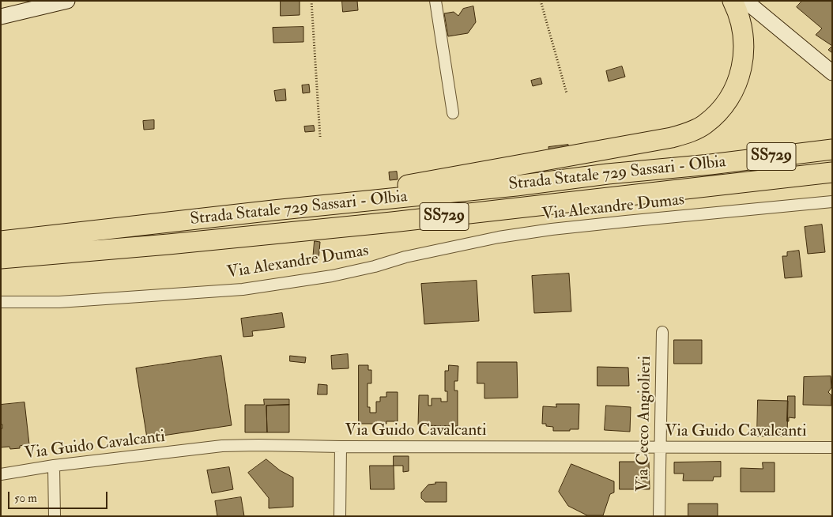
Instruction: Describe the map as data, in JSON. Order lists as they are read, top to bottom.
{
  "streets": {
    "highway": ["SS729", "Strada Statale 729 Sassari - Olbia"],
    "street": ["Via Alexandre Dumas", "Via Cecco Angiolieri", "Via Guido Cavalcanti"]
  },
  "crossings": [
    ["Via Cecco Angiolieri", "Via Guido Cavalcanti"]
  ],
  "scale_bar": "50 m"
}
